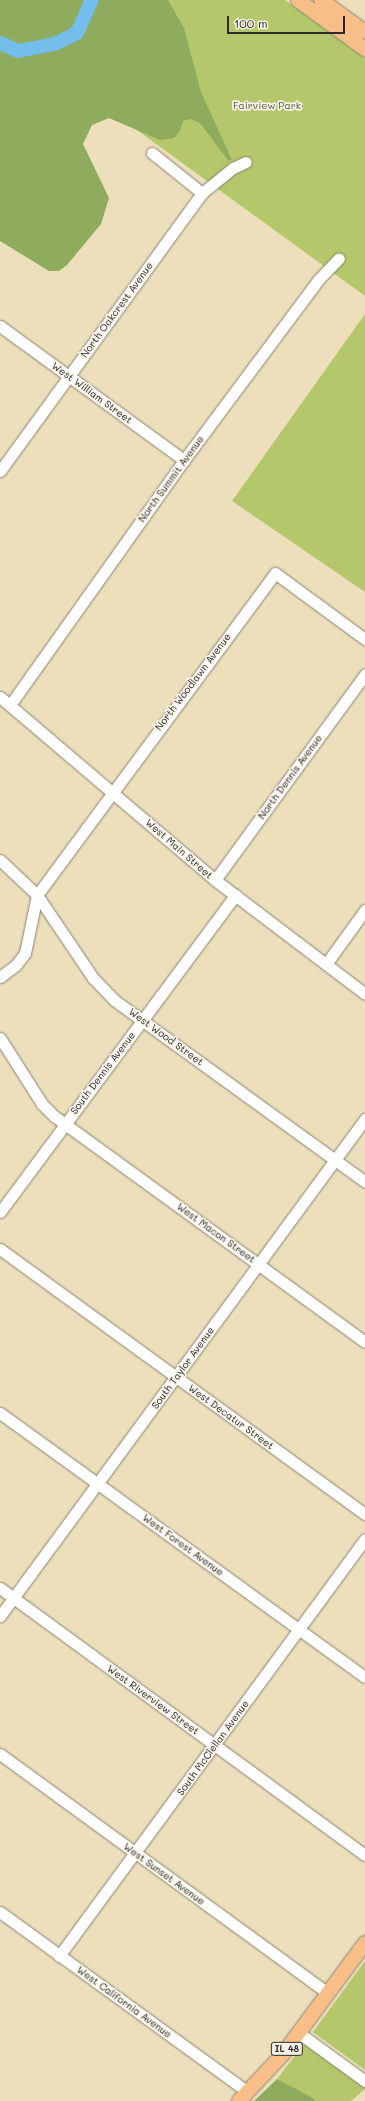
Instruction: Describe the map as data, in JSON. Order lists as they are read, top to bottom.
{
  "streets": {
    "main road": ["IL 48"],
    "street": [
      "North Oakcrest Avenue",
      "West William Street",
      "North Summit Avenue",
      "North Woodlawn Avenue",
      "North Dennis Avenue",
      "West Main Street",
      "West Wood Street",
      "South Dennis Avenue",
      "West Macon Street",
      "South Taylor Avenue",
      "West Decatur Street",
      "West Forest Avenue",
      "West Riverview Street",
      "South McClellan Avenue",
      "West Sunset Avenue",
      "West California Avenue"
    ]
  },
  "crossings": [
    ["North Oakcrest Avenue", "West William Street"],
    ["West William Street", "North Summit Avenue"],
    ["North Summit Avenue", "West Main Street"],
    ["North Woodlawn Avenue", "West Main Street"],
    ["North Woodlawn Avenue", "West Wood Street"],
    ["North Dennis Avenue", "West Main Street"],
    ["West Main Street", "South Dennis Avenue"],
    ["West Wood Street", "South Dennis Avenue"],
    ["West Wood Street", "South Taylor Avenue"],
    ["South Dennis Avenue", "West Macon Street"],
    ["West Macon Street", "South Taylor Avenue"],
    ["South Taylor Avenue", "West Decatur Street"],
    ["South Taylor Avenue", "West Forest Avenue"],
    ["South Taylor Avenue", "West Riverview Street"],
    ["West Forest Avenue", "South McClellan Avenue"],
    ["West Riverview Street", "South McClellan Avenue"],
    ["South McClellan Avenue", "West Sunset Avenue"],
    ["South McClellan Avenue", "West California Avenue"],
    ["West Sunset Avenue", "IL 48"],
    ["West California Avenue", "IL 48"]
  ],
  "parks": ["Fairview Park"],
  "scale_bar": "100 m"
}
